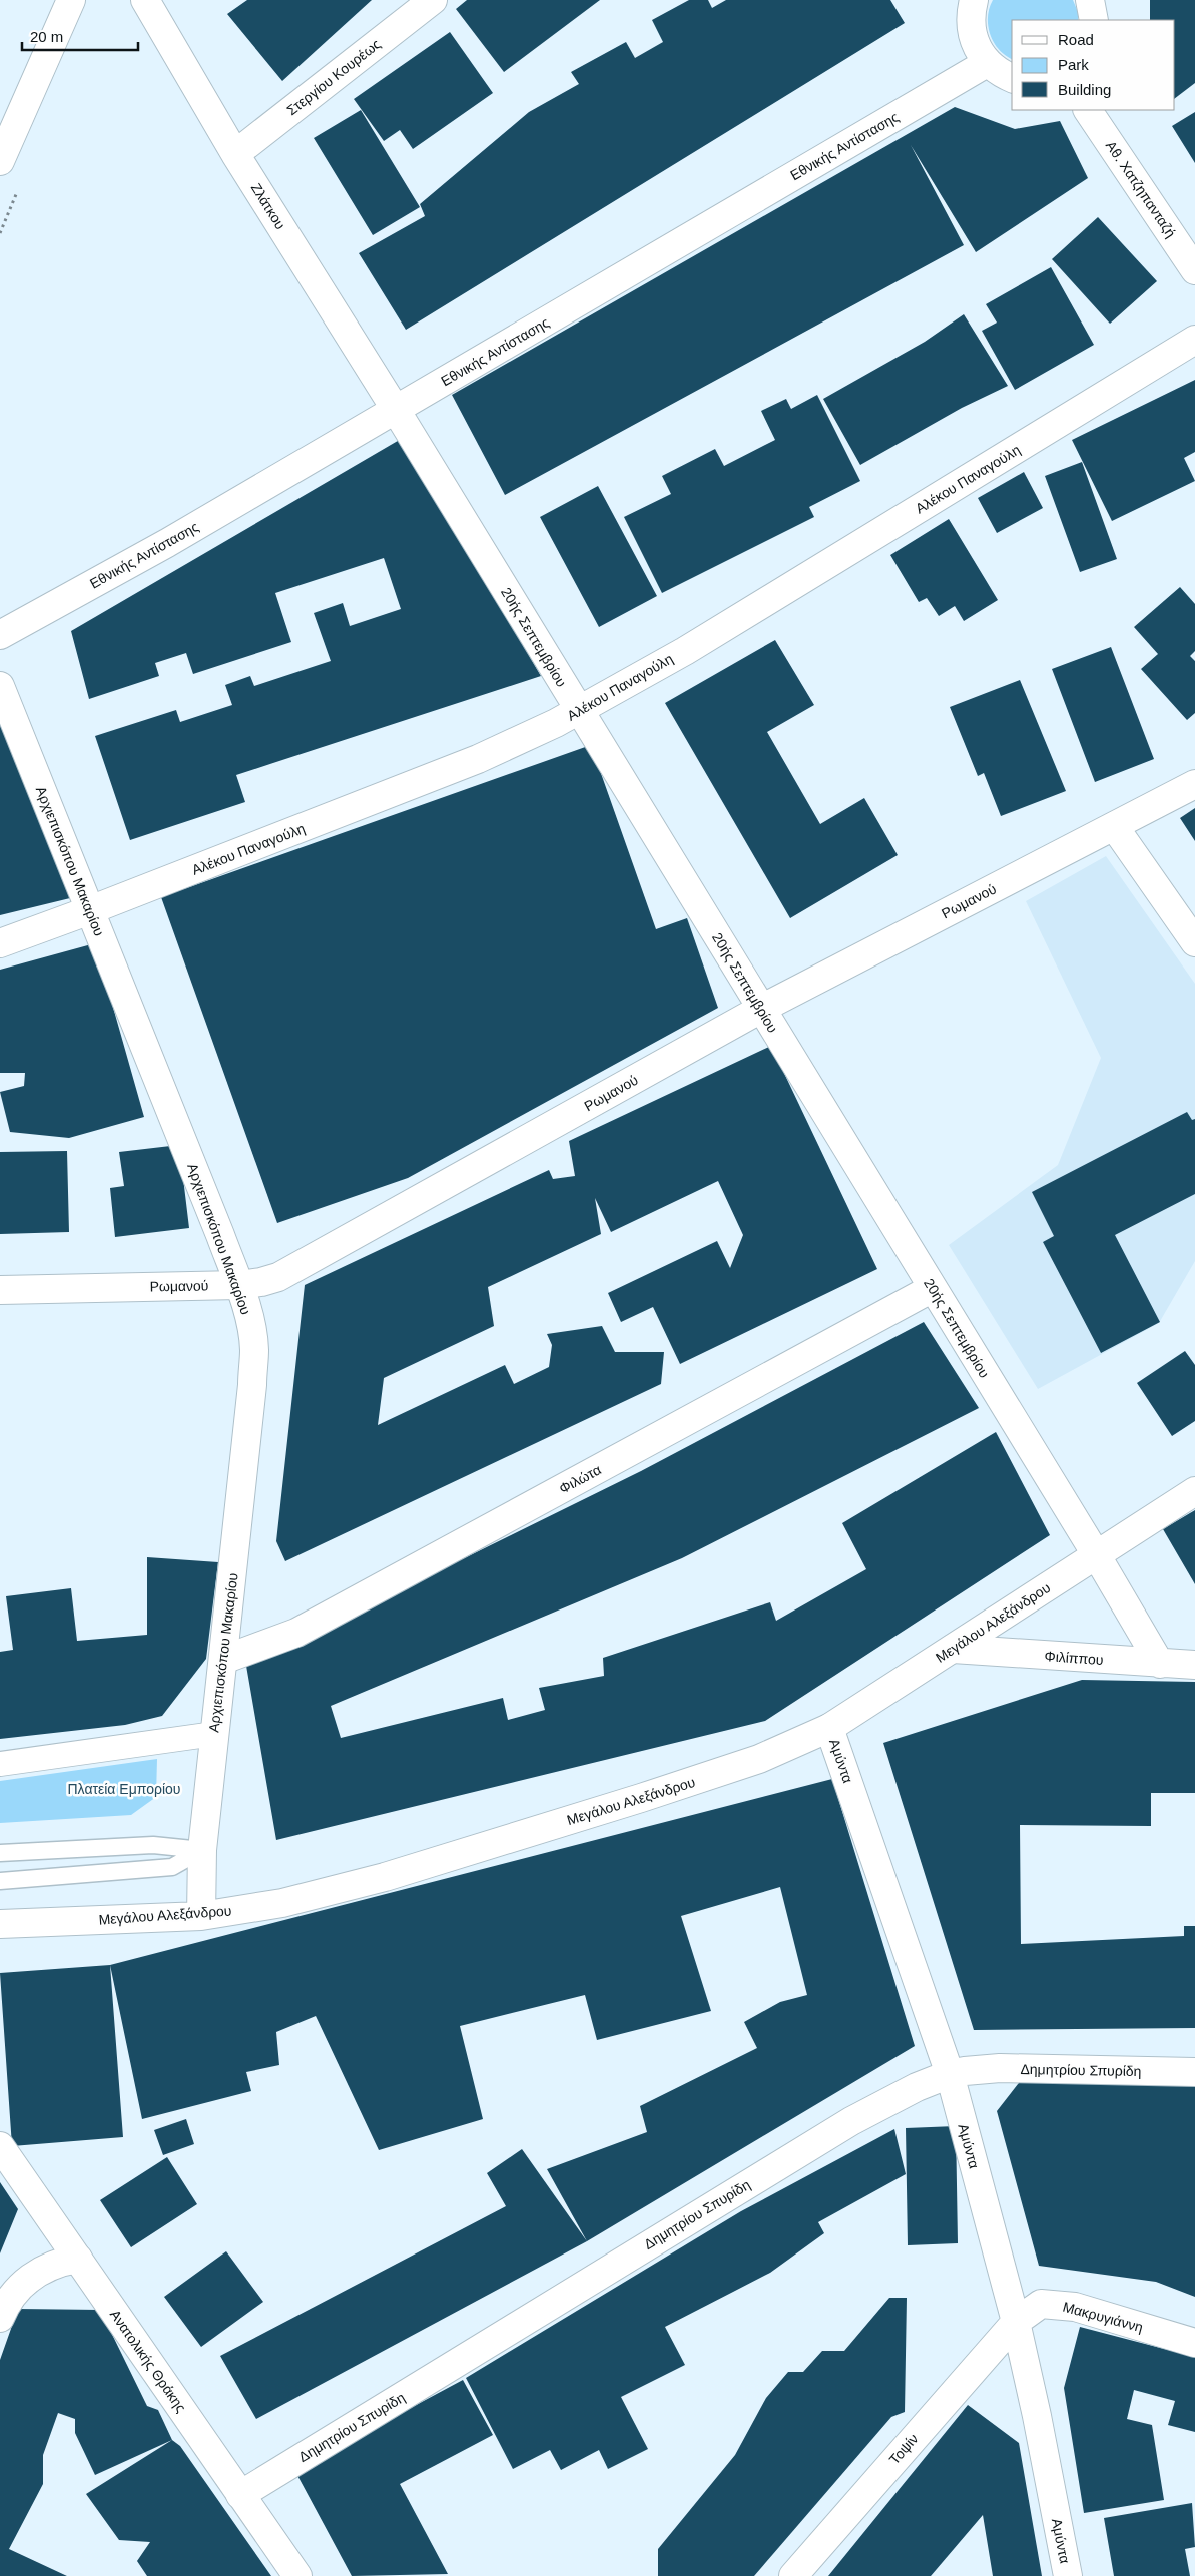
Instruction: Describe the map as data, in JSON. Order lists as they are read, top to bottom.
{
  "streets": {
    "street": [
      "Στεργίου Κουρέως",
      "Εθνικής Αντίστασης",
      "Αθ. Χατζηπανταζή",
      "Ζλάτκου",
      "Αλέκου Παναγούλη",
      "20ής Σεπτεμβρίου",
      "Αρχιεπισκόπου Μακαρίου",
      "Ρωμανού",
      "Φιλώτα",
      "Μεγάλου Αλεξάνδρου",
      "Φιλίππου",
      "Αμύντα",
      "Δημητρίου Σπυρίδη",
      "Μακρυγιάννη",
      "Ανατολικής Θράκης",
      "Τοψίν"
    ]
  },
  "crossings": [
    ["Στεργίου Κουρέως", "Ζλάτκου"],
    ["Εθνικής Αντίστασης", "Ζλάτκου"],
    ["Εθνικής Αντίστασης", "20ής Σεπτεμβρίου"],
    ["Ζλάτκου", "20ής Σεπτεμβρίου"],
    ["Αλέκου Παναγούλη", "20ής Σεπτεμβρίου"],
    ["Αλέκου Παναγούλη", "Αρχιεπισκόπου Μακαρίου"],
    ["20ής Σεπτεμβρίου", "Ρωμανού"],
    ["20ής Σεπτεμβρίου", "Φιλώτα"],
    ["20ής Σεπτεμβρίου", "Μεγάλου Αλεξάνδρου"],
    ["20ής Σεπτεμβρίου", "Φιλίππου"],
    ["Αρχιεπισκόπου Μακαρίου", "Ρωμανού"],
    ["Αρχιεπισκόπου Μακαρίου", "Φιλώτα"],
    ["Αρχιεπισκόπου Μακαρίου", "Μεγάλου Αλεξάνδρου"],
    ["Μεγάλου Αλεξάνδρου", "Φιλίππου"],
    ["Μεγάλου Αλεξάνδρου", "Αμύντα"],
    ["Αμύντα", "Δημητρίου Σπυρίδη"],
    ["Αμύντα", "Μακρυγιάννη"],
    ["Αμύντα", "Τοψίν"],
    ["Δημητρίου Σπυρίδη", "Ανατολικής Θράκης"],
    ["Μακρυγιάννη", "Τοψίν"]
  ],
  "parks": ["Πλατεία Εμπορίου"],
  "legend": ["Road", "Park", "Building"],
  "scale_bar": "20 m"
}
